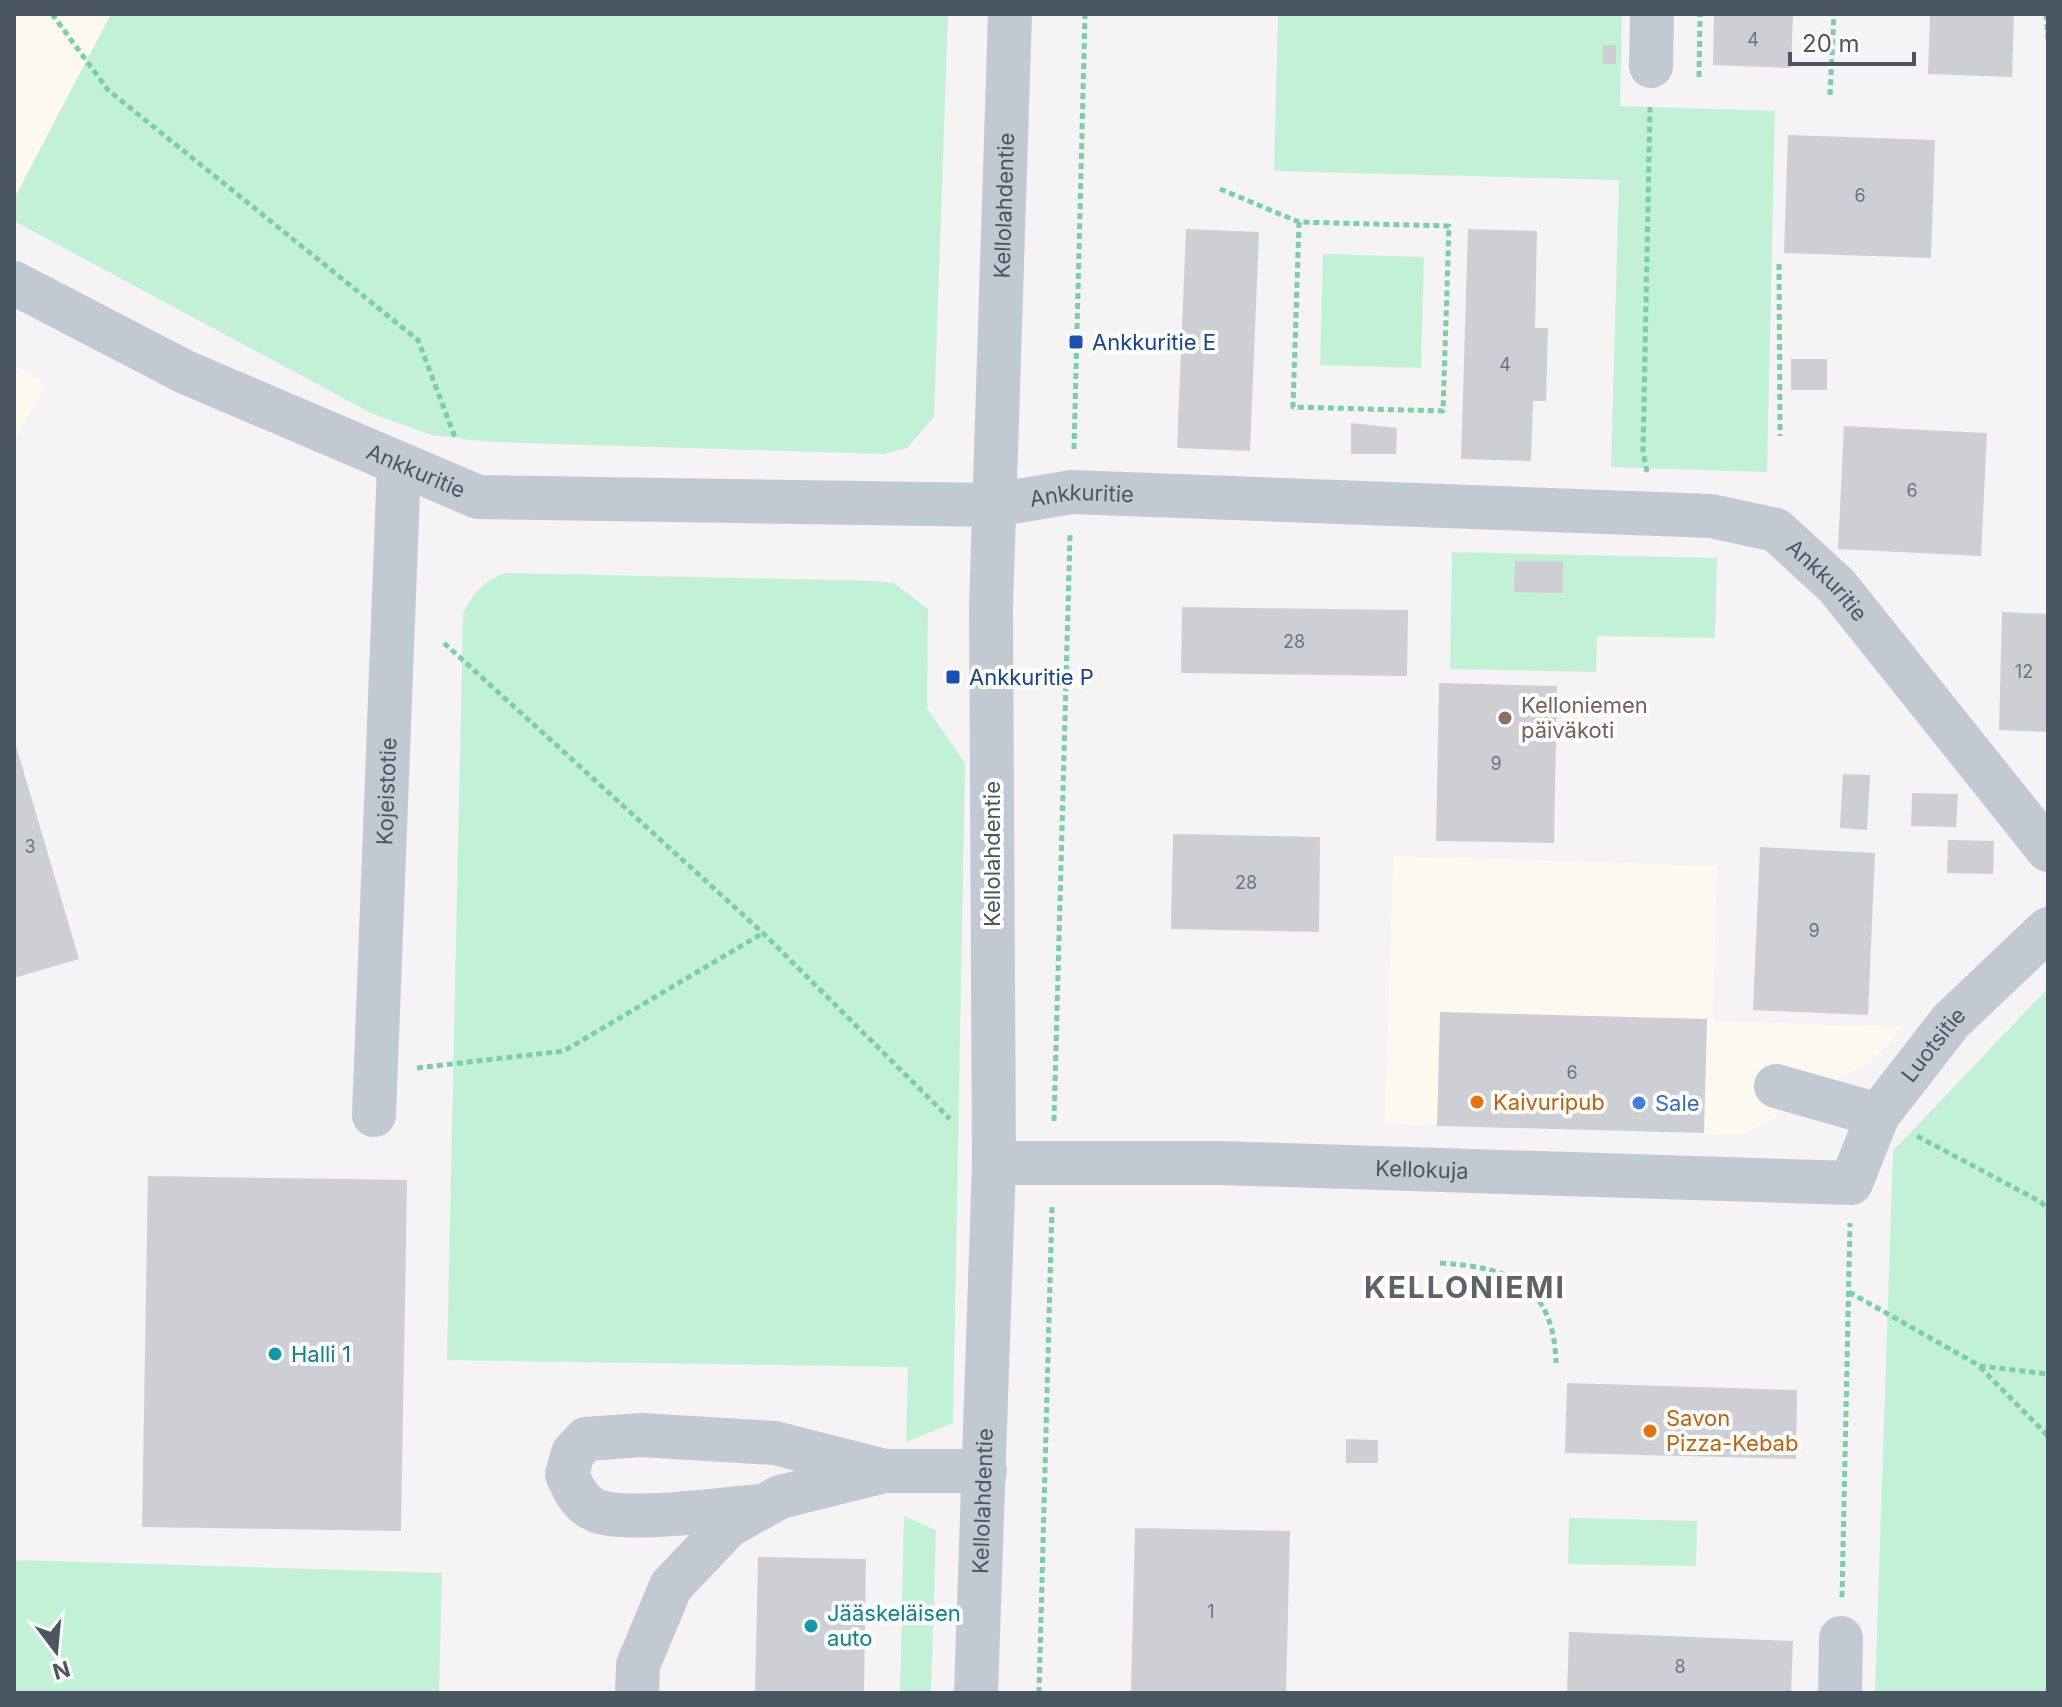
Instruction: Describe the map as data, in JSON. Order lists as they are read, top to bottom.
{
  "streets": {
    "street": [
      "Kellolahdentie",
      "Ankkuritie",
      "Kojeistotie",
      "Luotsitie",
      "Kellokuja"
    ]
  },
  "crossings": [
    ["Kellolahdentie", "Ankkuritie"],
    ["Kellolahdentie", "Kellokuja"],
    ["Ankkuritie", "Kojeistotie"],
    ["Luotsitie", "Kellokuja"]
  ],
  "districts": ["KELLONIEMI"],
  "places": {
    "transit": ["Ankkuritie E", "Ankkuritie P"],
    "other": [
      "Kelloniemen päiväkoti",
      "Kaivuripub",
      "Sale",
      "Halli 1",
      "Savon Pizza-Kebab",
      "Jääskeläisen auto"
    ]
  },
  "house_numbers": [
    "4",
    "6",
    "4",
    "6",
    "28",
    "12",
    "9",
    "3",
    "28",
    "9",
    "6",
    "1",
    "8"
  ],
  "scale_bar": "20 m",
  "north": "bottom"
}
